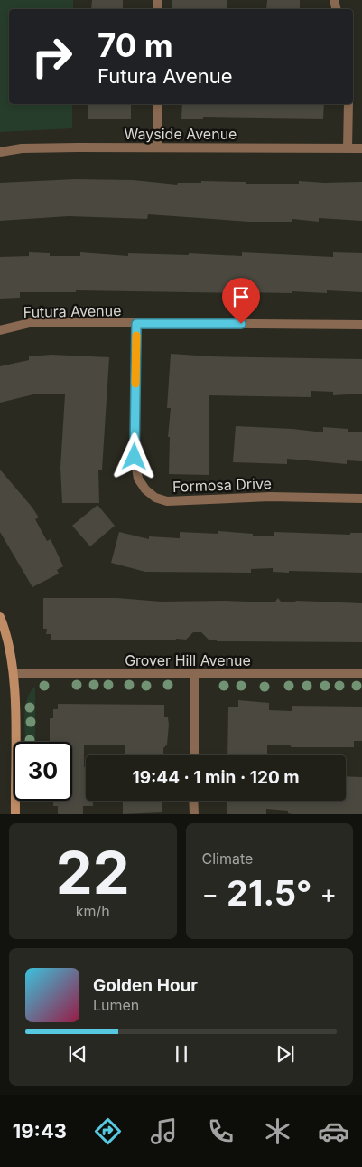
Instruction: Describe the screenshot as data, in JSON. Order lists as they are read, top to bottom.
{
  "streets": {
    "street": [
      "Wayside Avenue",
      "Futura Avenue",
      "Formosa Drive",
      "Grover Hill Avenue"
    ]
  },
  "crossings": [
    ["Futura Avenue", "Formosa Drive"]
  ],
  "page": {
    "turn": ["70 m", "Futura Avenue"],
    "limit": "30",
    "trip": "19:44 · 1 min · 120 m",
    "tile": [
      ["22", "km/h"],
      "Climate"
    ],
    "heat": ["−", "21.5°", "+"],
    "song": ["Golden Hour", "Lumen"],
    "tabs": "19:43"
  }
}
